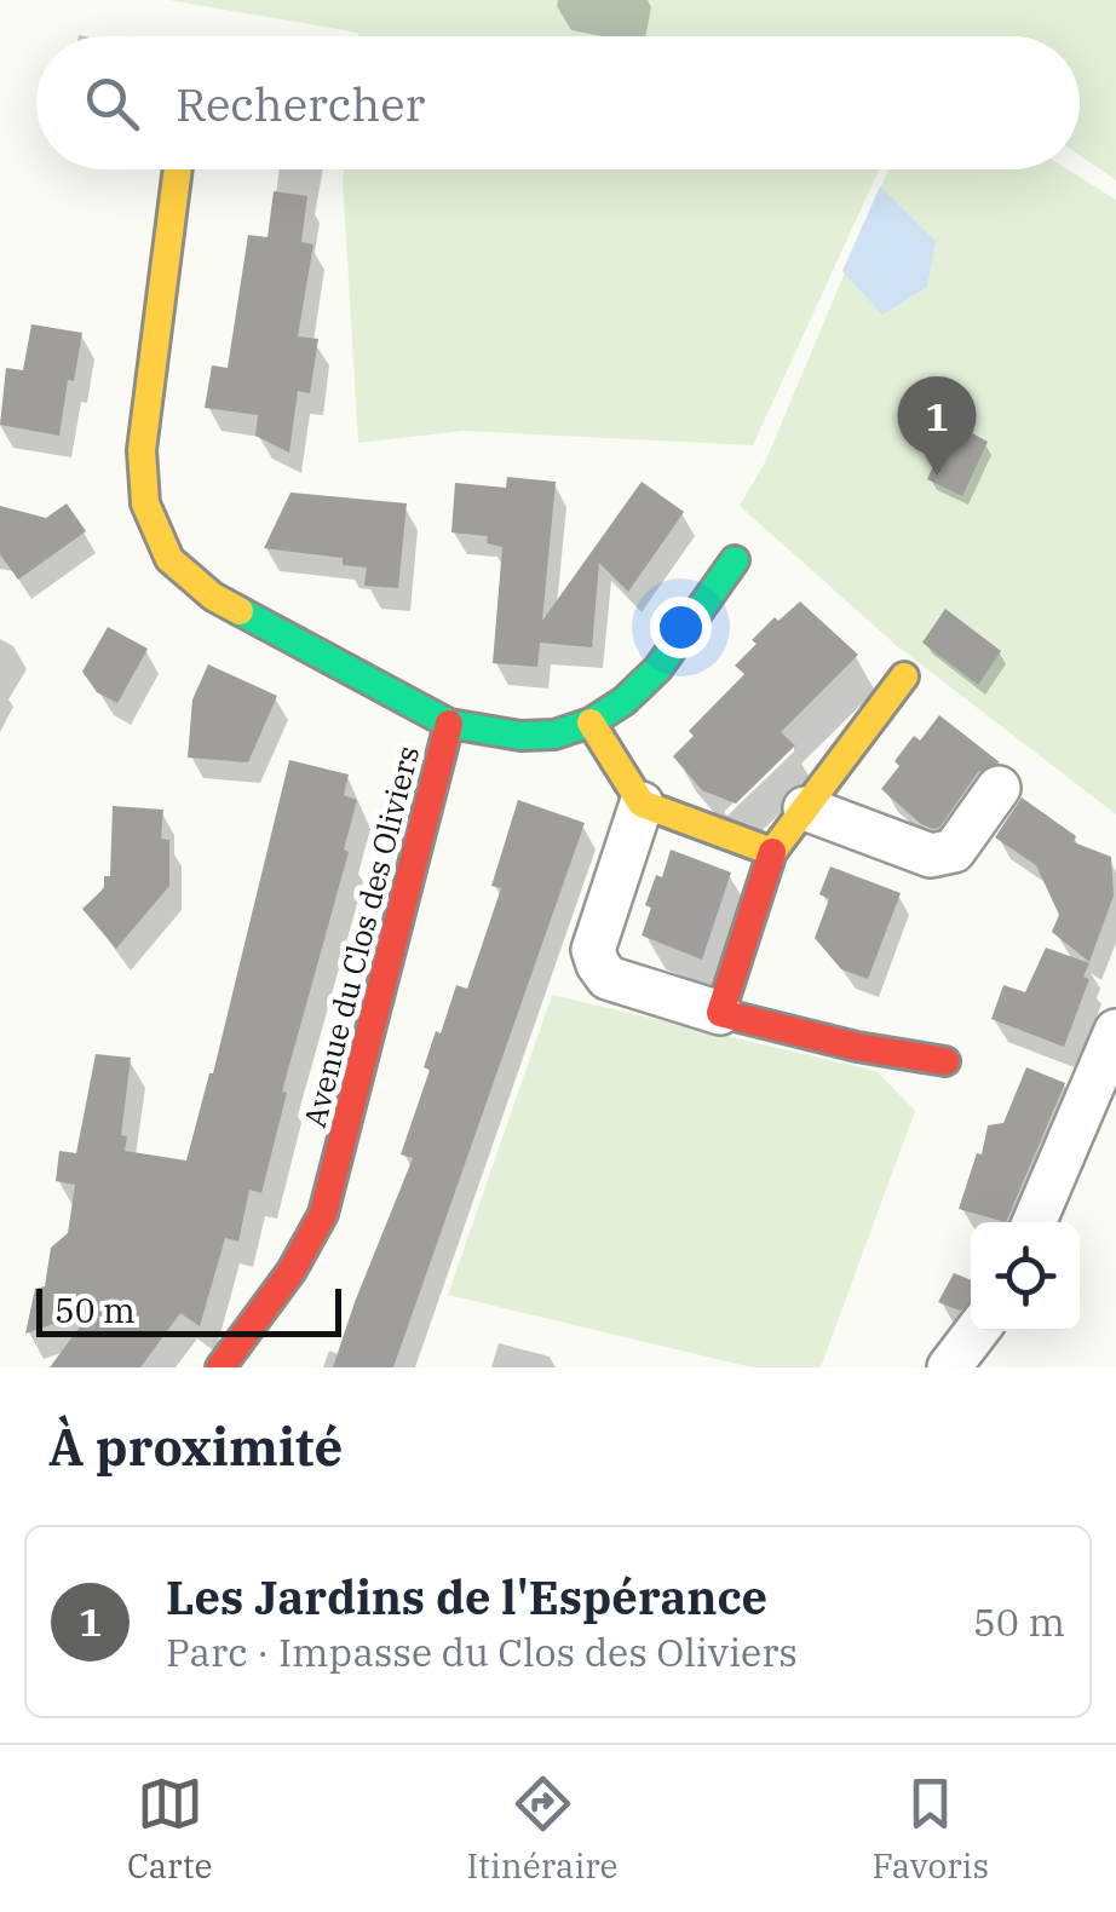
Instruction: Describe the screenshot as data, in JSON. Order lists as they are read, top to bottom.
{
  "streets": {
    "street": ["Avenue du Clos des Oliviers"]
  },
  "scale_bar": "50 m",
  "page": {
    "search": "Rechercher",
    "pins": "1",
    "scale": "50 m",
    "heading": "À proximité",
    "list": [
      {
        "mark": "1",
        "name": "Les Jardins de l'Espérance",
        "note": "Parc · Impasse du Clos des Oliviers",
        "value": "50 m"
      }
    ],
    "nav": ["Carte", "Itinéraire", "Favoris"]
  }
}
